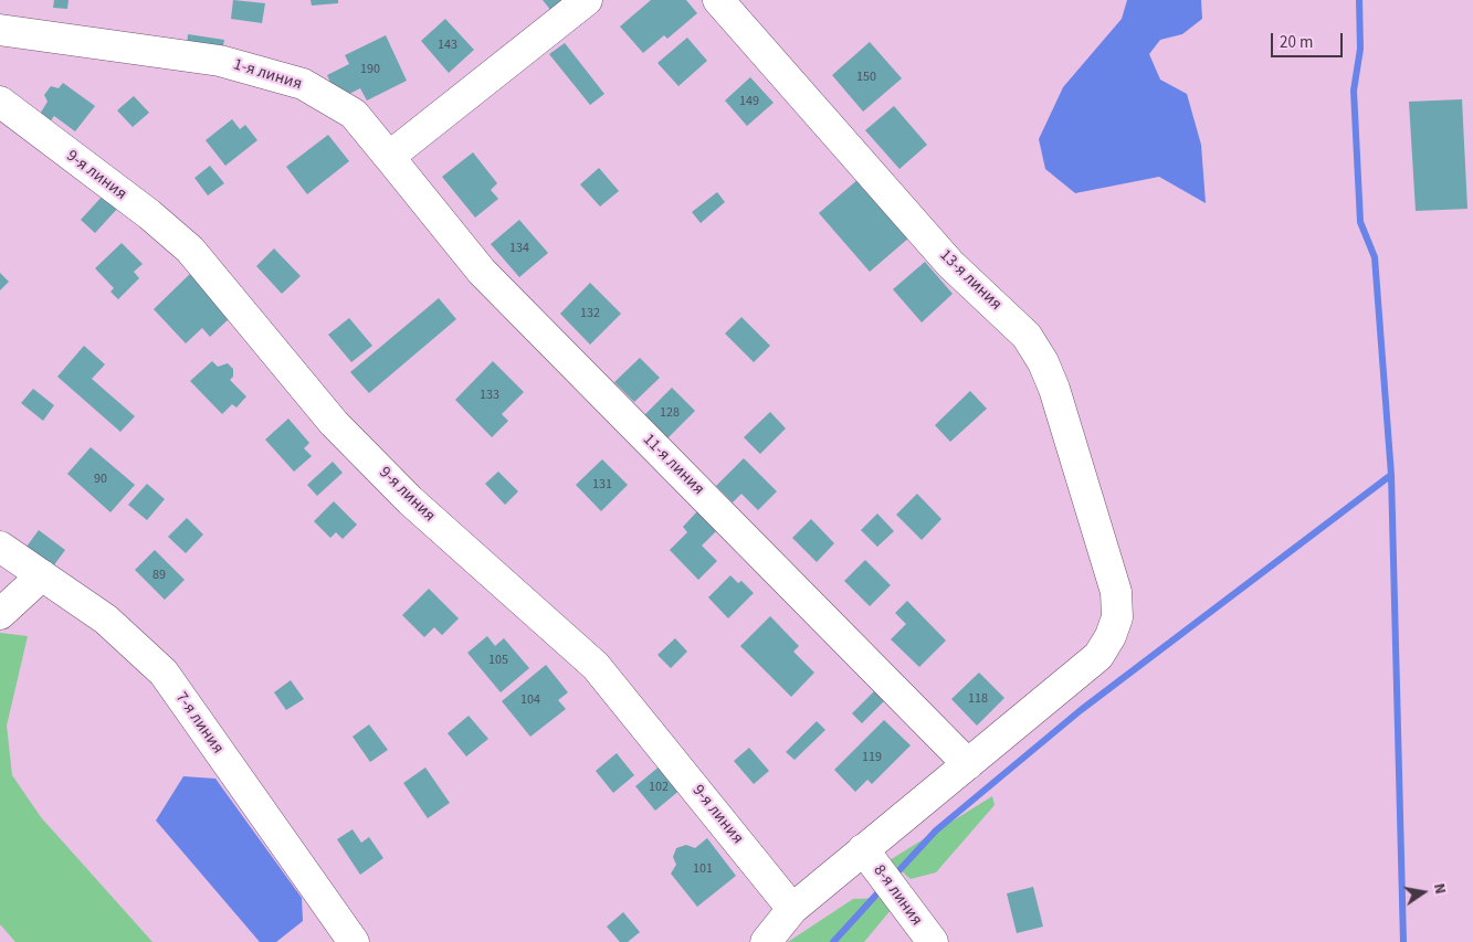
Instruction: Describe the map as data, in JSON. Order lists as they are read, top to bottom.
{
  "streets": {
    "street": [
      "1-я линия",
      "9-я линия",
      "13-я линия",
      "11-я линия",
      "7-я линия",
      "8-я линия"
    ]
  },
  "crossings": [
    ["1-я линия", "11-я линия"],
    ["13-я линия", "11-я линия"]
  ],
  "house_numbers": [
    "143",
    "190",
    "150",
    "149",
    "134",
    "132",
    "133",
    "128",
    "90",
    "131",
    "89",
    "105",
    "118",
    "104",
    "119",
    "102",
    "101"
  ],
  "scale_bar": "20 m",
  "north": "right"
}
